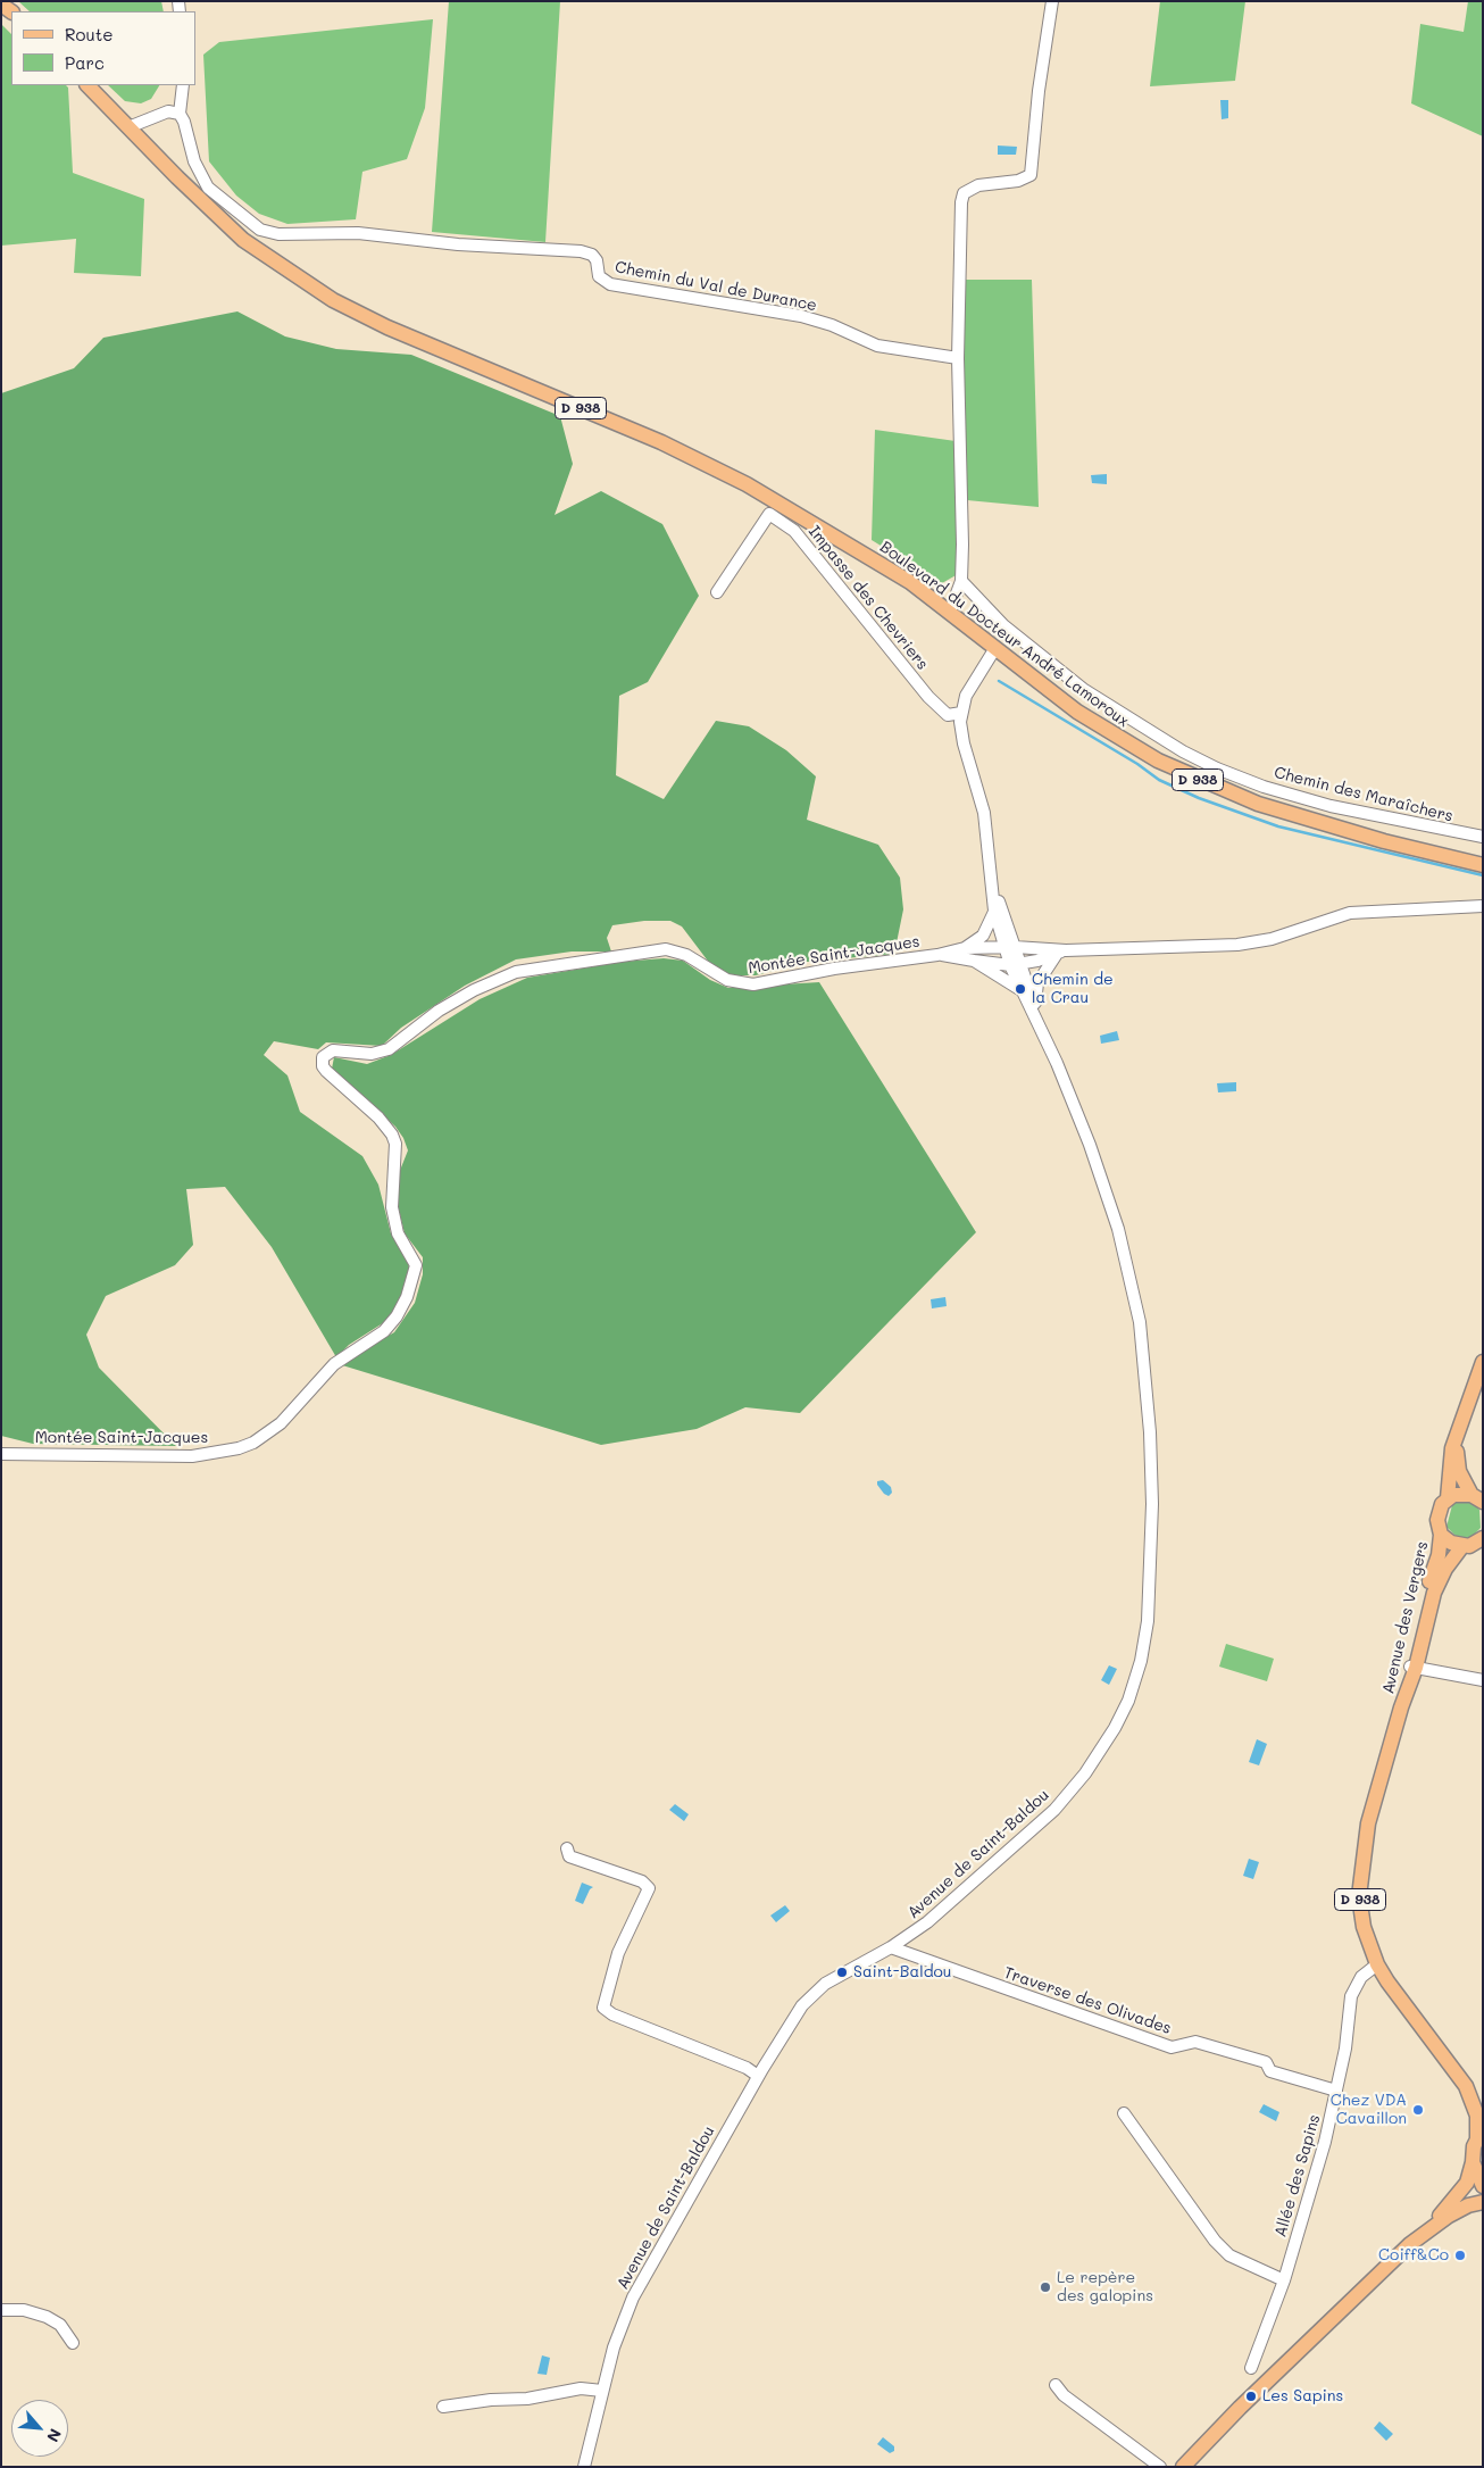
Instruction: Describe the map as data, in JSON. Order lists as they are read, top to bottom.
{
  "streets": {
    "main road": ["D 938", "Boulevard du Docteur André Lamoroux", "Avenue des Vergers"],
    "street": [
      "Chemin du Val de Durance",
      "Impasse des Chevriers",
      "Chemin des Maraîchers",
      "Montée Saint-Jacques",
      "Avenue de Saint-Baldou",
      "Traverse des Olivades",
      "Allée des Sapins"
    ]
  },
  "crossings": [
    ["D 938", "Boulevard du Docteur André Lamoroux"],
    ["D 938", "Avenue des Vergers"],
    ["Impasse des Chevriers", "Avenue de Saint-Baldou"],
    ["Boulevard du Docteur André Lamoroux", "Avenue de Saint-Baldou"],
    ["Avenue des Vergers", "Allée des Sapins"],
    ["Avenue de Saint-Baldou", "Traverse des Olivades"],
    ["Traverse des Olivades", "Allée des Sapins"]
  ],
  "places": [
    "Chemin de la Crau",
    "Saint-Baldou",
    "Chez VDA Cavaillon",
    "Coiff&Co",
    "Le repère des galopins",
    "Les Sapins"
  ],
  "legend": ["Route", "Parc"],
  "north": "bottom right"
}
